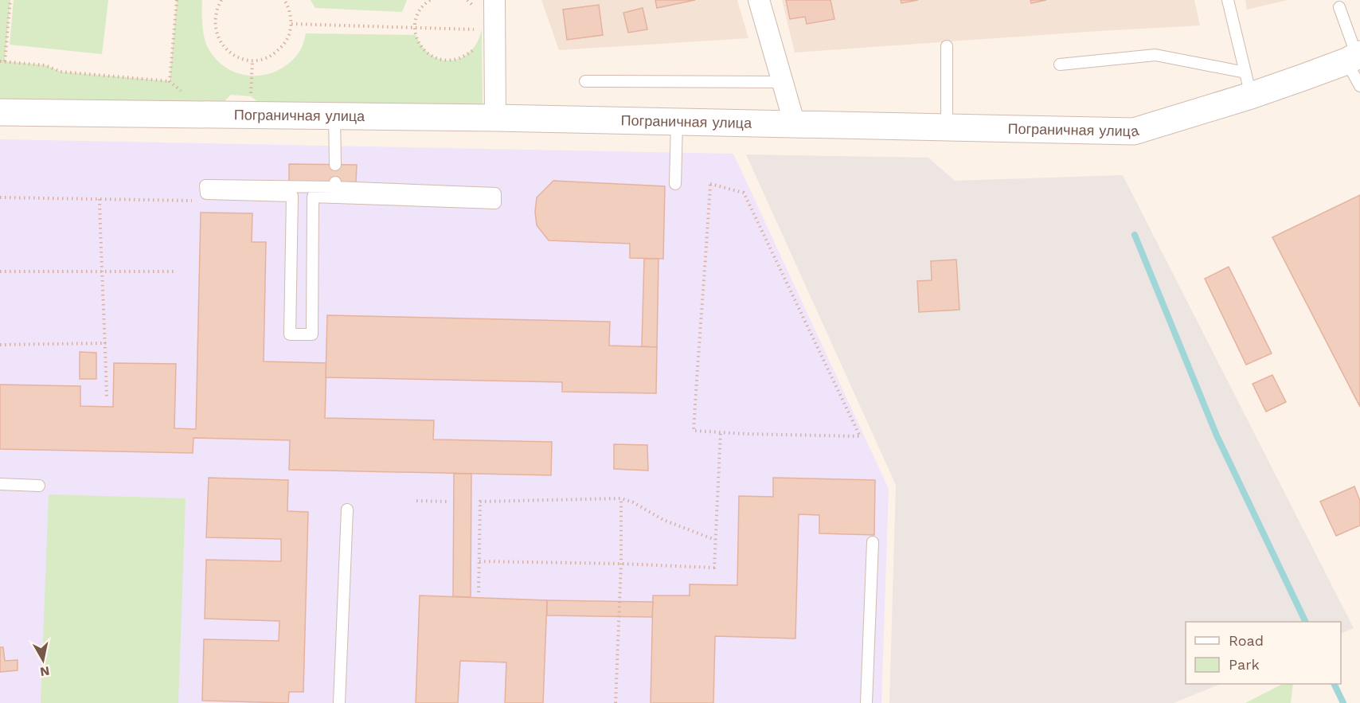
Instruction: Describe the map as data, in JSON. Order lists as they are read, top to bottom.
{
  "streets": {
    "street": ["Пограничная улица"]
  },
  "legend": ["Road", "Park"],
  "north": "bottom"
}
